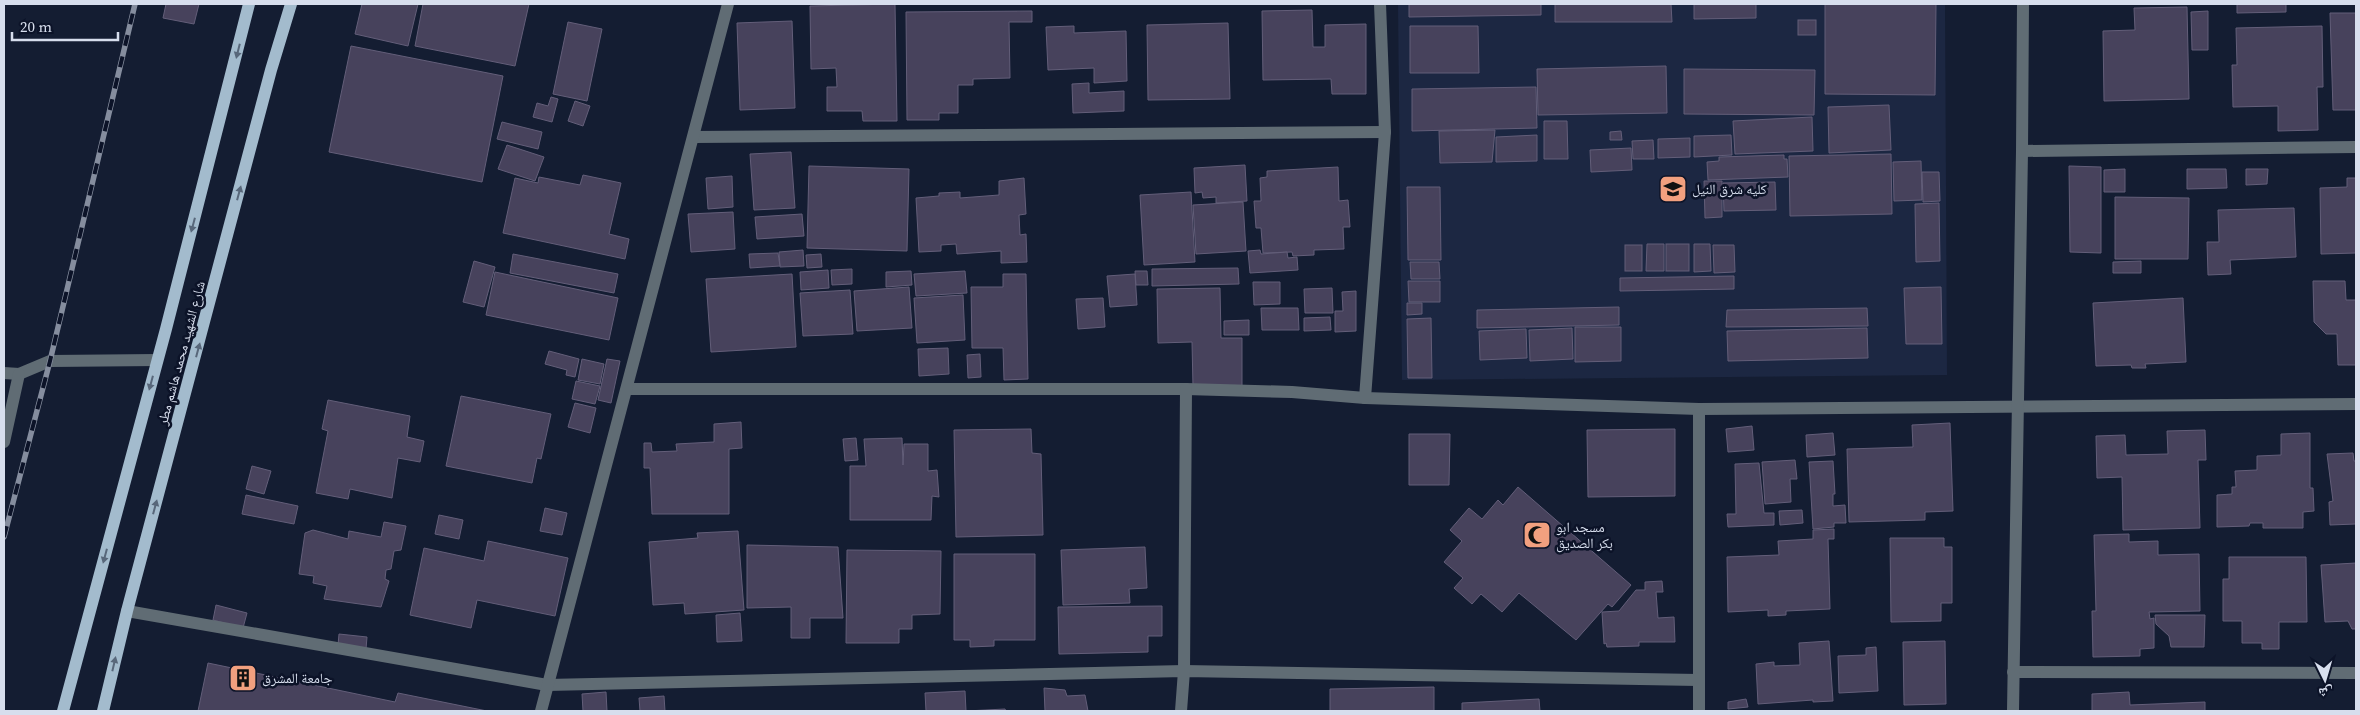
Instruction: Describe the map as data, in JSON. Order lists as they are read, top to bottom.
{
  "streets": {
    "main road": ["شارع الشهيد محمد هاشم مطر"]
  },
  "places": {
    "school or university": ["كليه شرق النيل"],
    "mosque": ["مسجد ابو بكر الصديق"],
    "building": ["جامعة المشرق"]
  },
  "scale_bar": "20 m",
  "north": "bottom"
}
